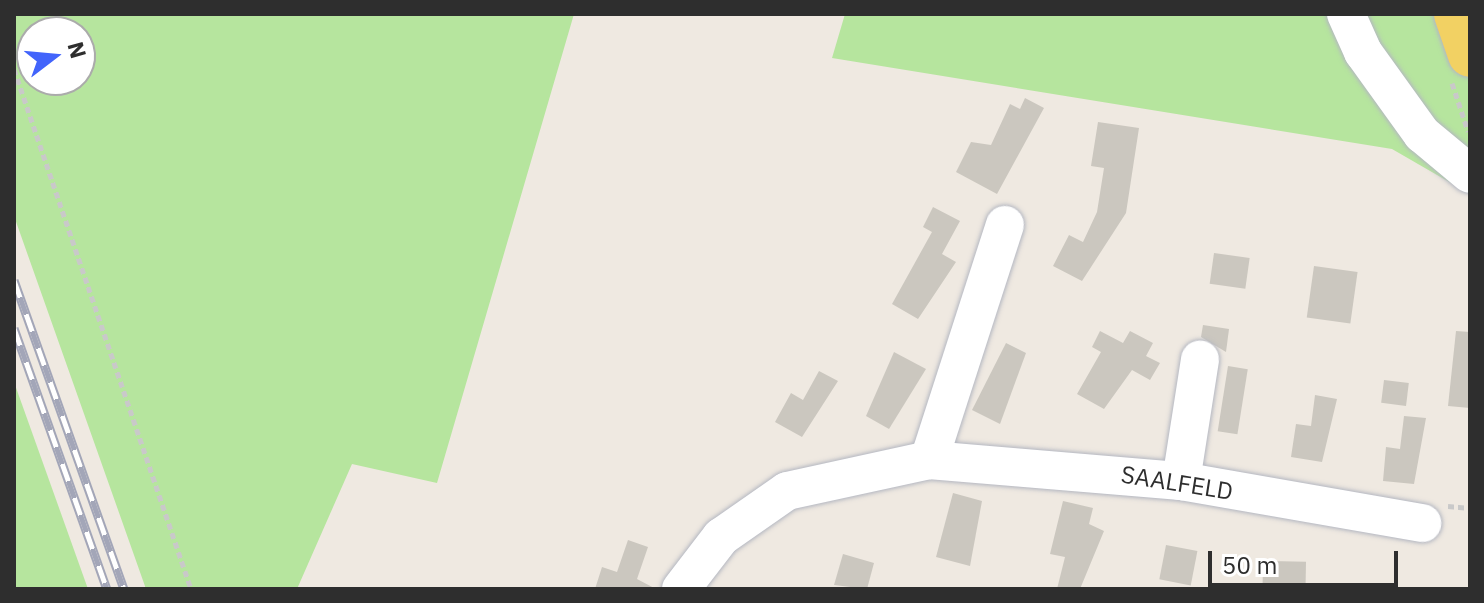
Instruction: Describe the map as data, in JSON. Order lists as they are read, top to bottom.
{
  "streets": {
    "street": ["SAALFELD"]
  },
  "scale_bar": "50 m",
  "north": "right"
}
